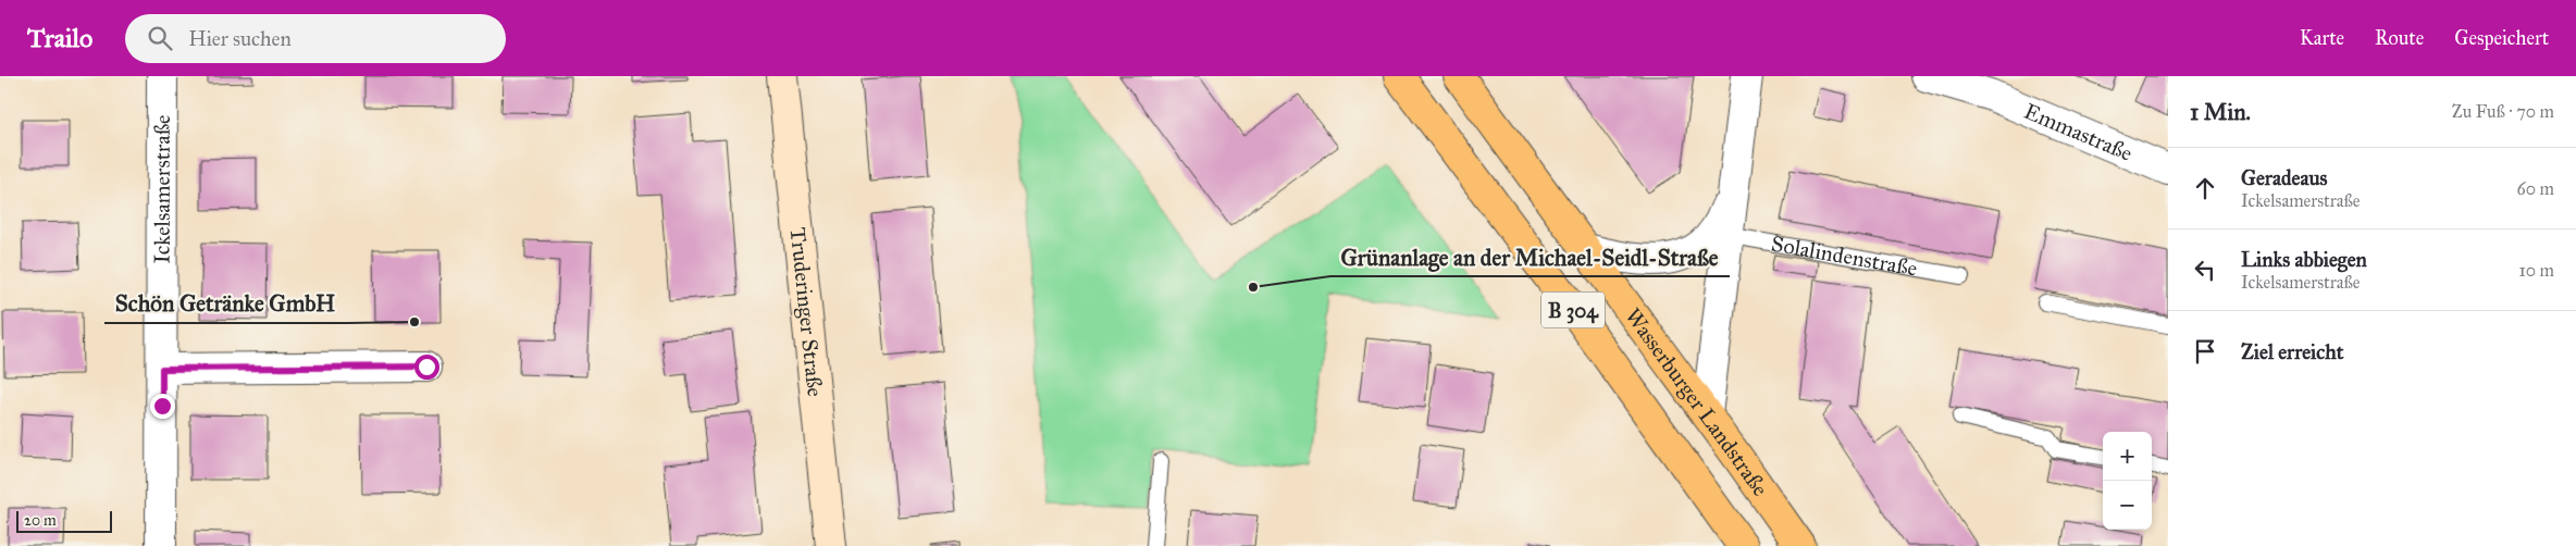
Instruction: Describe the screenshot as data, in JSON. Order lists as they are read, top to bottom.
{
  "streets": {
    "main road": ["B 304", "Wasserburger Landstraße"],
    "street": ["Emmastraße", "Ickelsamerstraße", "Truderinger Straße"],
    "lane": ["Solalindenstraße"]
  },
  "places": ["Grünanlage an der Michael-Seidl-Straße", "Schön Getränke GmbH"],
  "scale_bar": "20 m",
  "page": {
    "header": "Trailo",
    "search": "Hier suchen",
    "nav": ["Karte", "Route", "Gespeichert"],
    "heading": ["1 Min.", "Zu Fuß · 70 m"],
    "list": [
      ["Geradeaus", "Ickelsamerstraße", "60 m"],
      ["Links abbiegen", "Ickelsamerstraße", "10 m"],
      "Ziel erreicht"
    ],
    "map_buttons": ["+", "−"],
    "scale": "20 m"
  }
}
